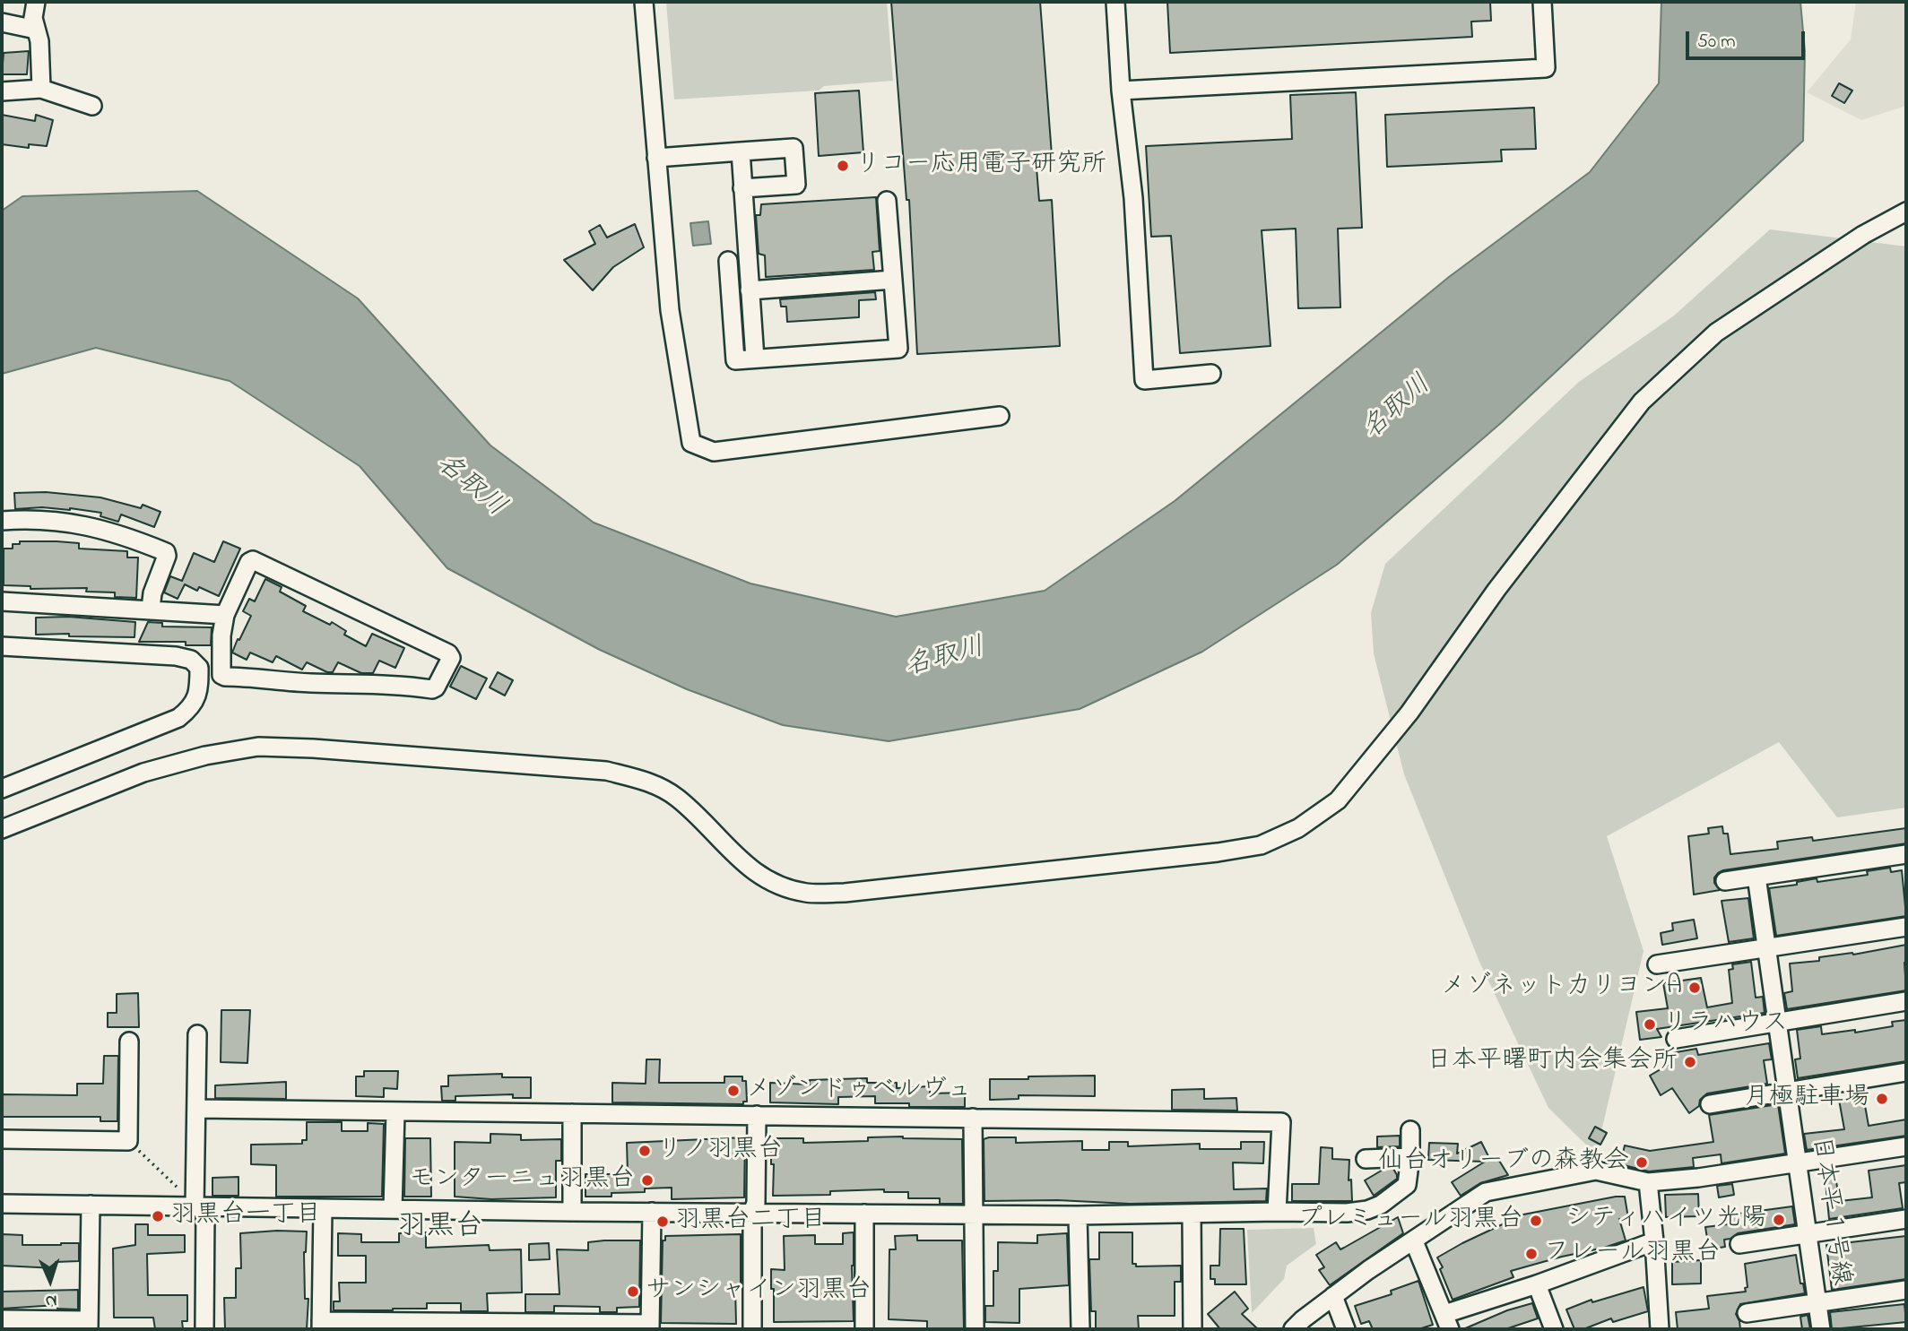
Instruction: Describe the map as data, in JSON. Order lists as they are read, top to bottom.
{
  "streets": {
    "street": ["日本平１号線"]
  },
  "districts": ["羽黒台"],
  "water": ["名取川"],
  "places": [
    "リコー応用電子研究所",
    "メゾネットカリヨンA",
    "リラハウス",
    "日本平曙町内会集会所",
    "メゾンドゥベルヴュ",
    "月極駐車場",
    "リノ羽黒台",
    "仙台オリーブの森教会",
    "モンターニュ羽黒台",
    "羽黒台一丁目",
    "シティハイツ光陽",
    "プレミュール羽黒台",
    "羽黒台二丁目",
    "フレール羽黒台",
    "サンシャイン羽黒台"
  ],
  "scale_bar": "50 m",
  "north": "bottom"
}
